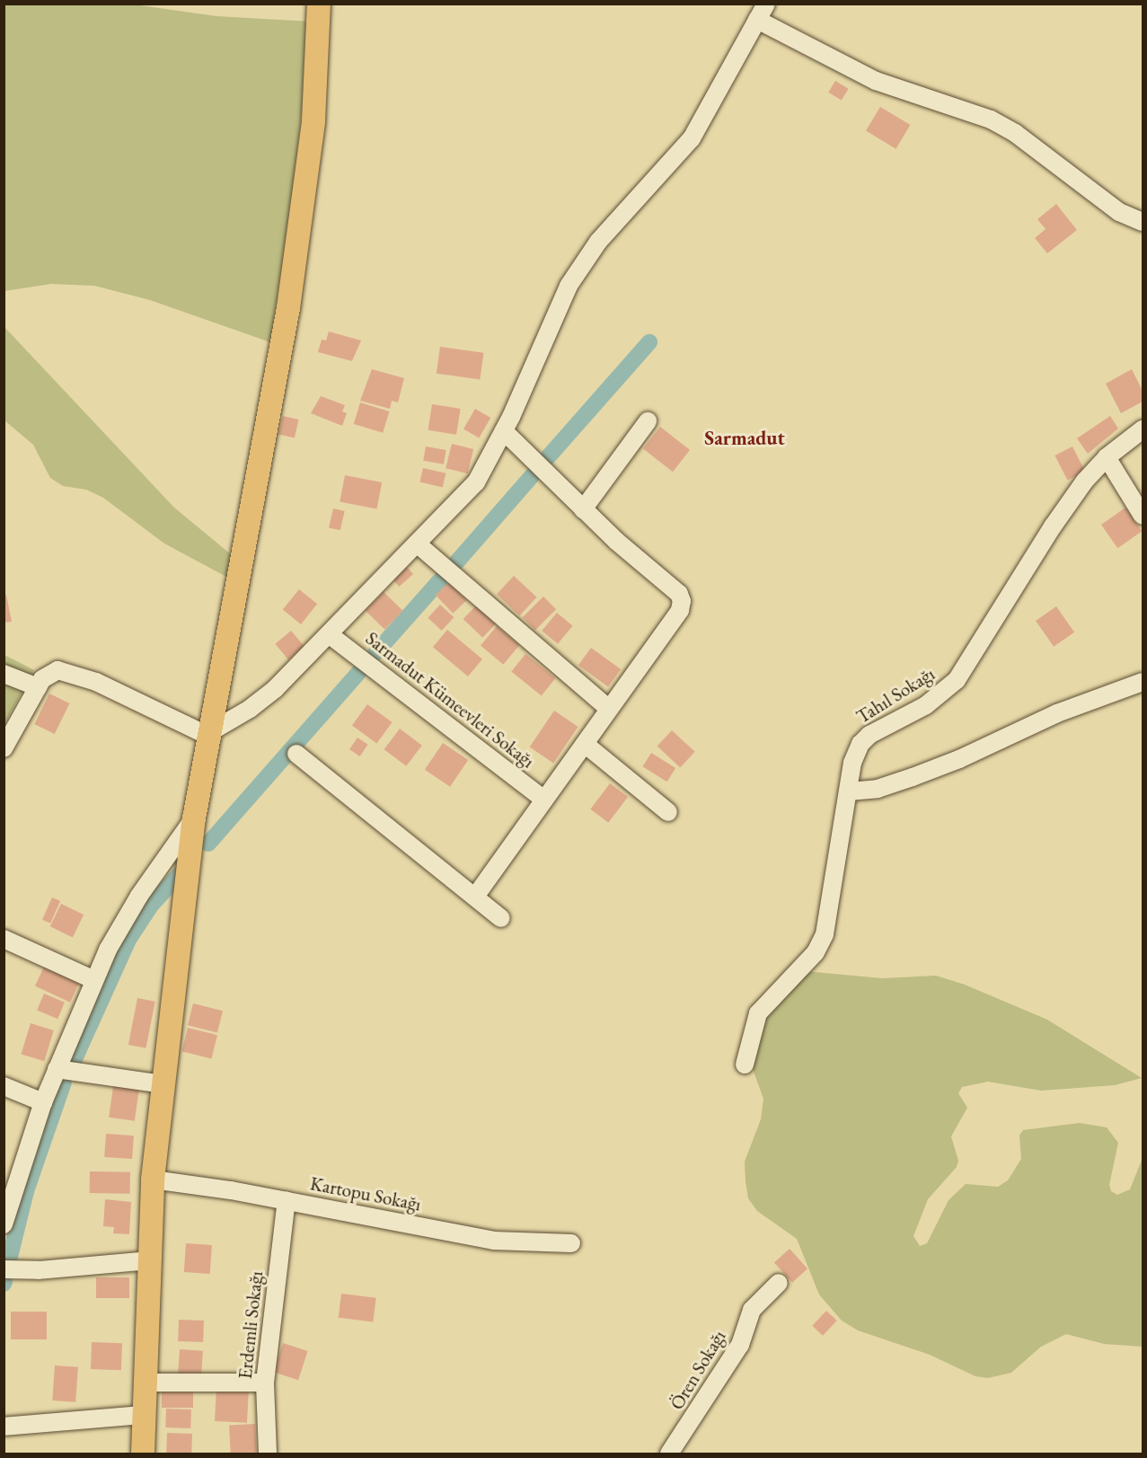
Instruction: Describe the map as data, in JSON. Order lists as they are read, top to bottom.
{
  "streets": {
    "street": [
      "Tahıl Sokağı",
      "Sarmadut Kümeevleri Sokağı",
      "Kartopu Sokağı",
      "Erdemli Sokağı",
      "Ören Sokağı"
    ]
  },
  "crossings": [
    ["Kartopu Sokağı", "Erdemli Sokağı"]
  ],
  "districts": ["Sarmadut"]
}
